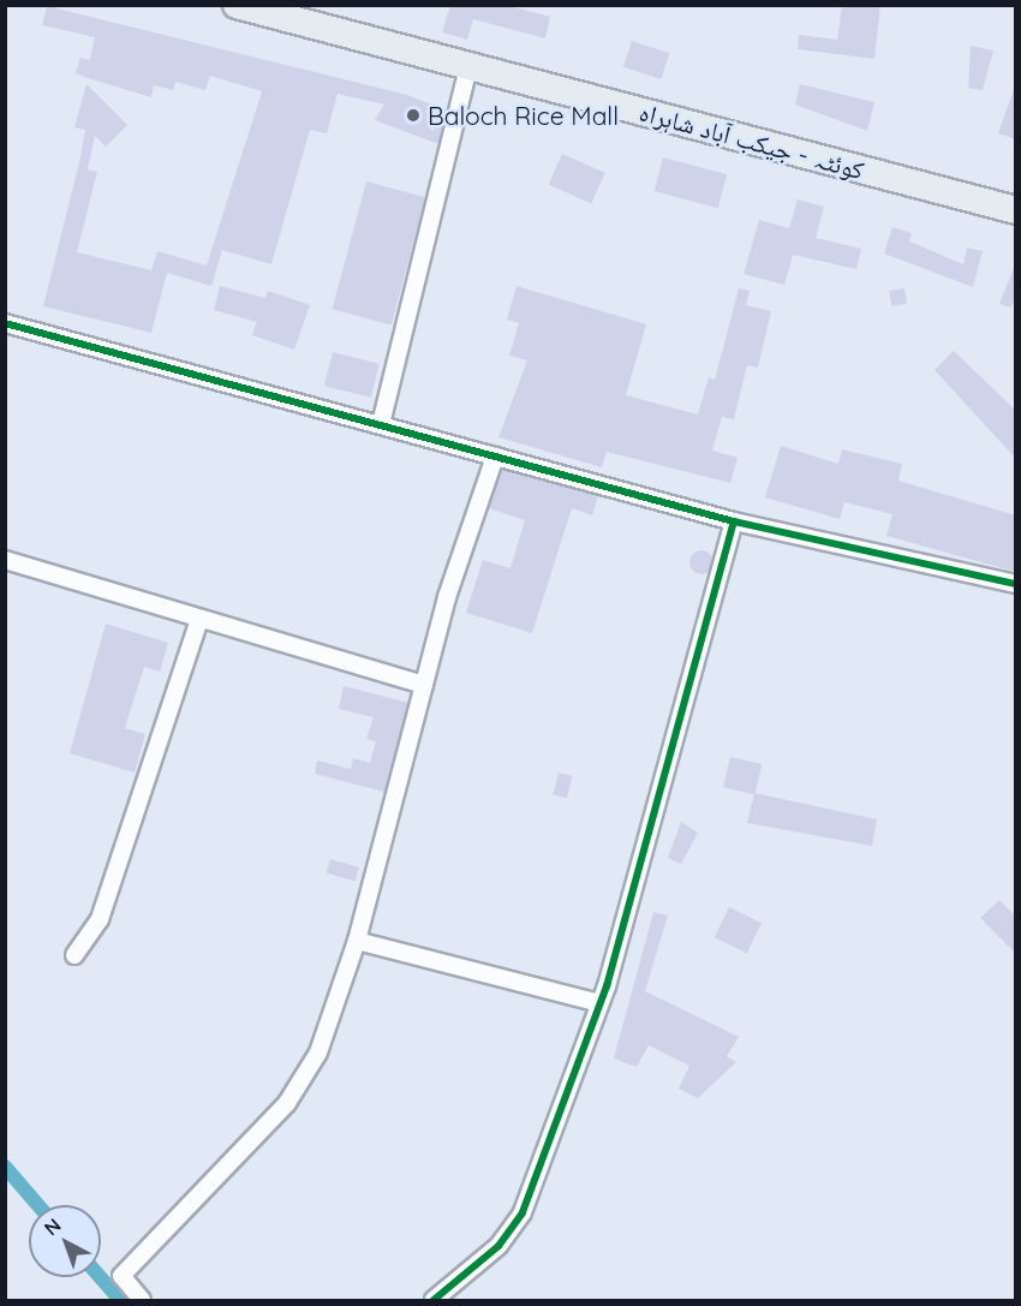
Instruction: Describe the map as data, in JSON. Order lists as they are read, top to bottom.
{
  "streets": {
    "highway": ["کوئٹہ - جیکب آباد شاہراہ"]
  },
  "places": ["Baloch Rice Mall"],
  "north": "top left"
}
